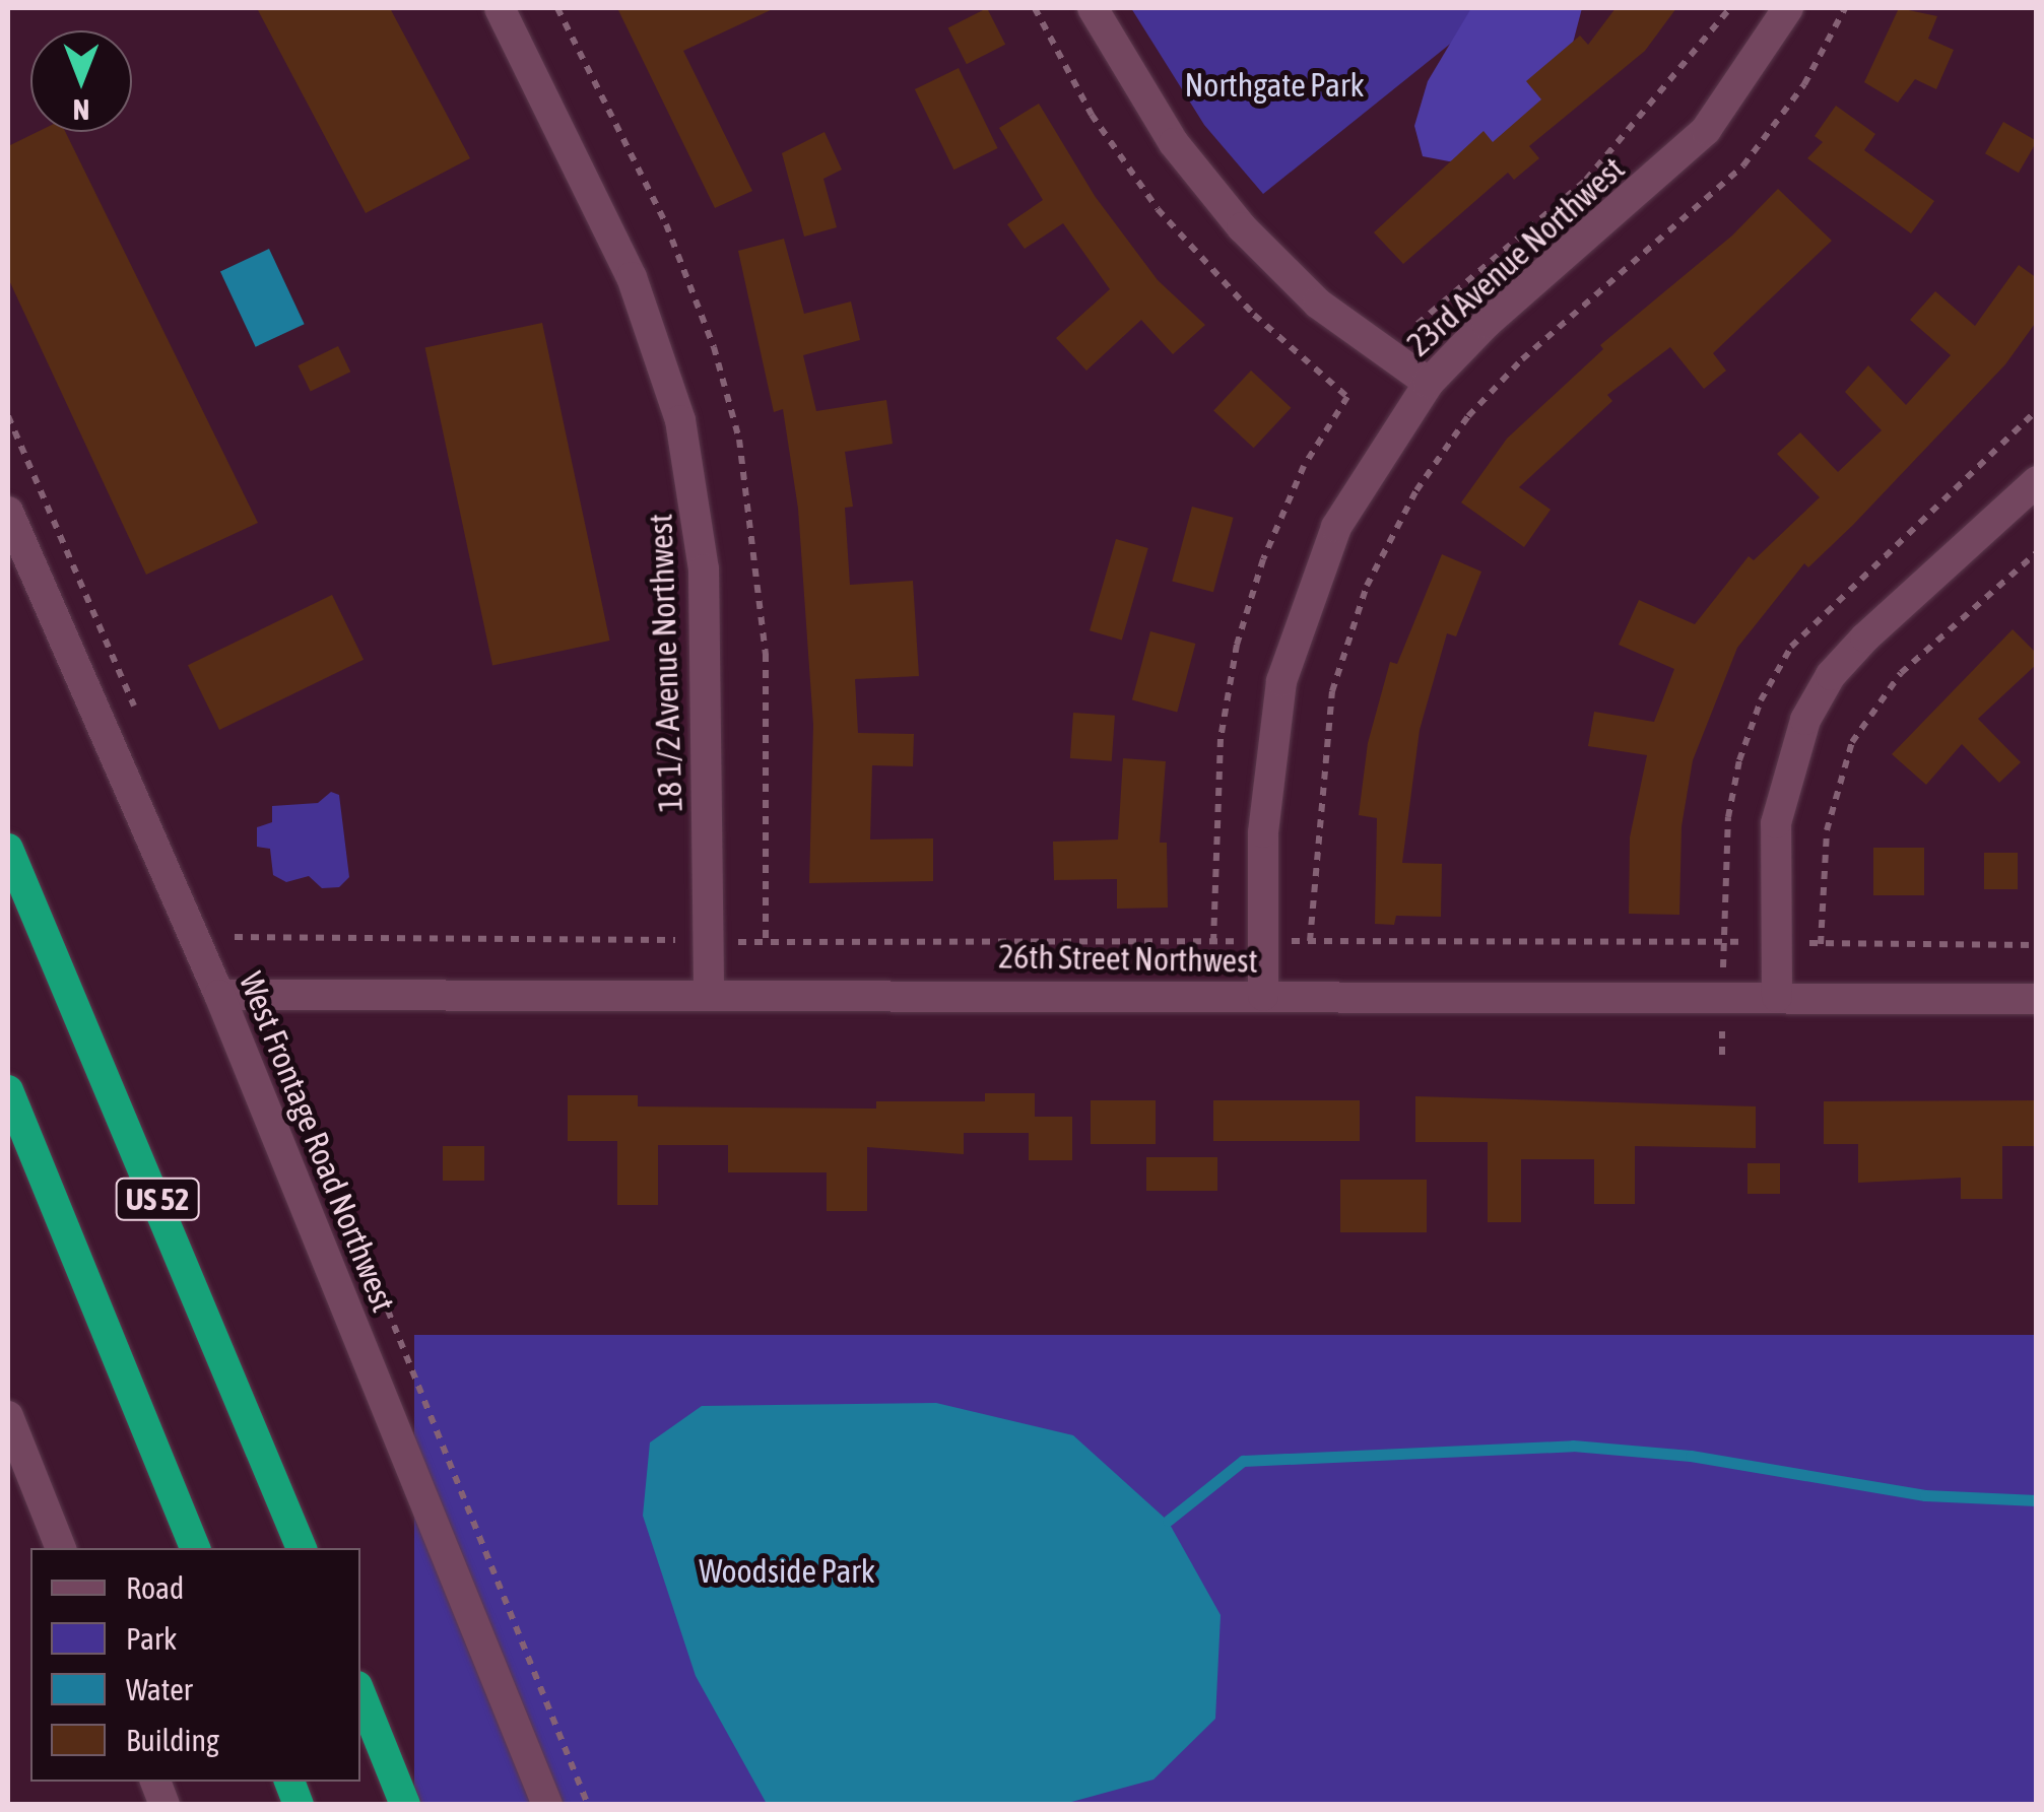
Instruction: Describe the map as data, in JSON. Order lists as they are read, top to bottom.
{
  "streets": {
    "highway": ["US 52"],
    "street": [
      "23rd Avenue Northwest",
      "18 1/2 Avenue Northwest",
      "26th Street Northwest",
      "West Frontage Road Northwest"
    ]
  },
  "crossings": [
    ["23rd Avenue Northwest", "26th Street Northwest"],
    ["18 1/2 Avenue Northwest", "26th Street Northwest"],
    ["26th Street Northwest", "West Frontage Road Northwest"]
  ],
  "parks": ["Northgate Park", "Woodside Park"],
  "legend": [
    "Road",
    "Park",
    "Water",
    "Building"
  ],
  "north": "bottom"
}
